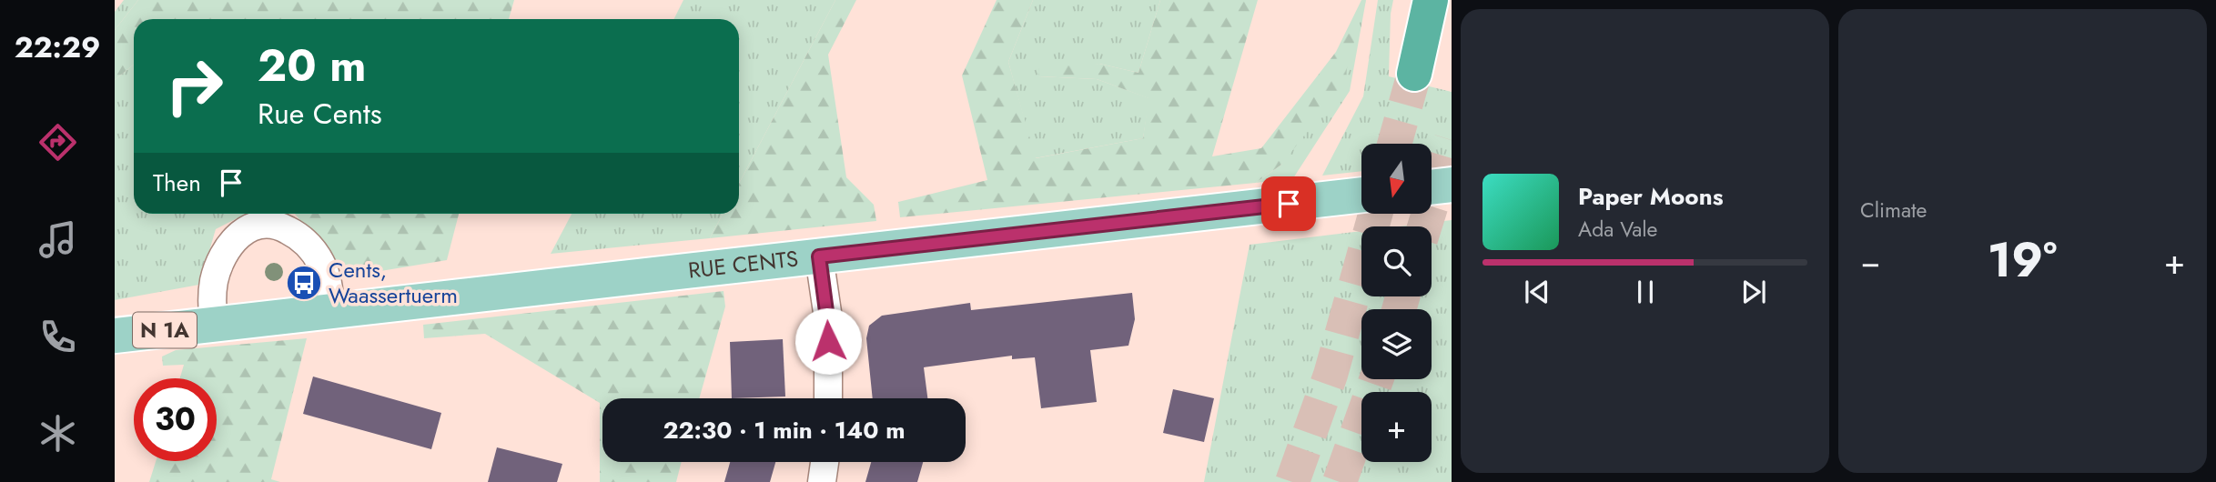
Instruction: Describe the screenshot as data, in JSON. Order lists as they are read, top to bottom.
{
  "streets": {
    "main road": ["RUE CENTS", "N 1A"]
  },
  "places": {
    "bus stop": ["Cents, Waassertuerm"]
  },
  "north": "bottom",
  "page": {
    "tabs": "22:29",
    "tile": "Climate",
    "turn": ["20 m", "Rue Cents"],
    "map_buttons": "+",
    "then": "Then",
    "song": ["Paper Moons", "Ada Vale"],
    "heat": ["−", "19°", "+"],
    "limit": "30",
    "trip": "22:30 · 1 min · 140 m"
  }
}
